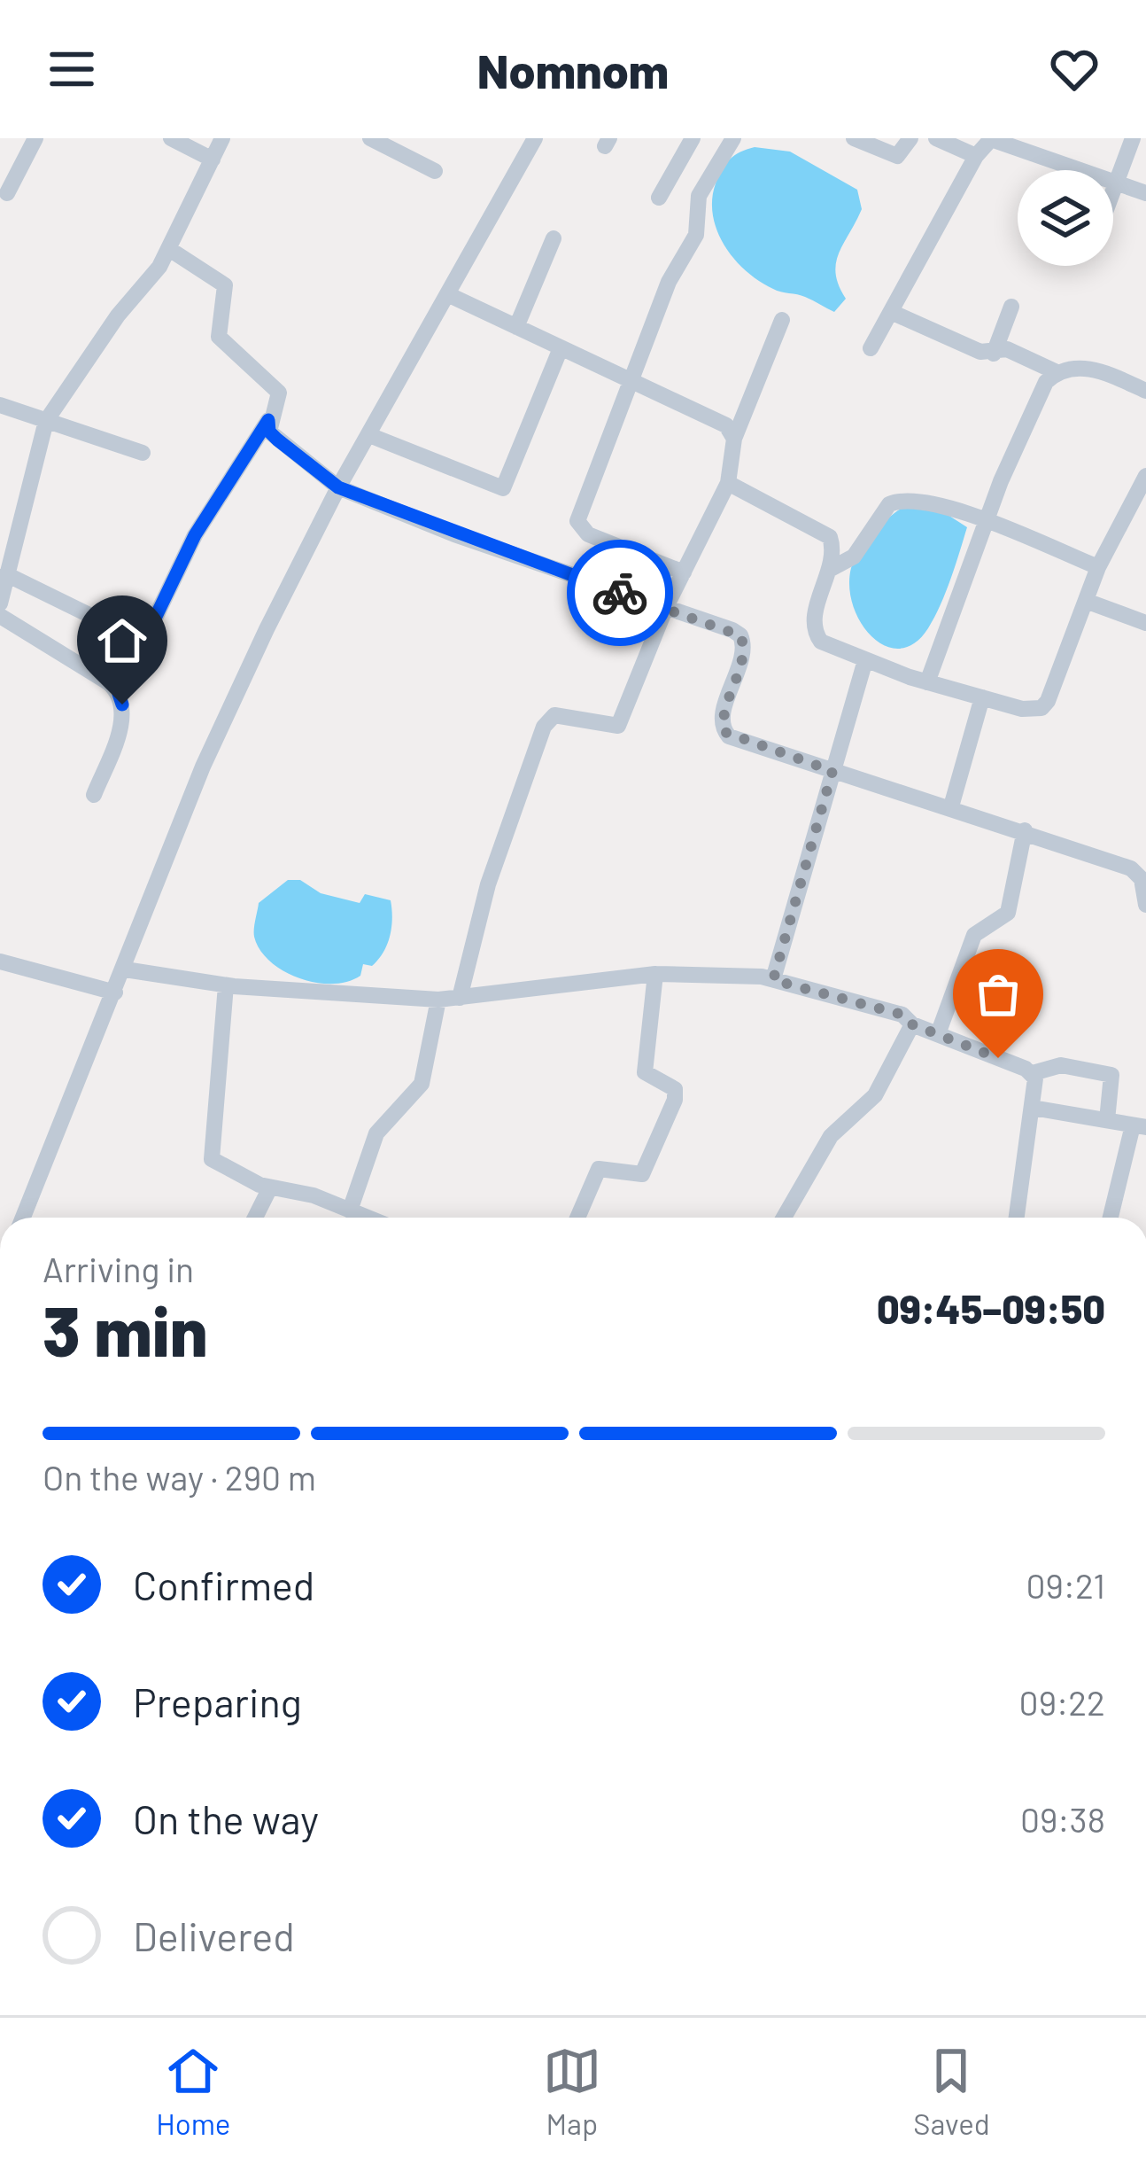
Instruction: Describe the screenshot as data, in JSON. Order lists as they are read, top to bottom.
{
  "page": {
    "header": "Nomnom",
    "heading": ["3 min", "Arriving in", "09:45–09:50"],
    "bar": "On the way · 290 m",
    "list": [
      ["Confirmed", "09:21"],
      ["Preparing", "09:22"],
      ["On the way", "09:38"],
      "Delivered"
    ],
    "tabs": ["Home", "Map", "Saved"]
  }
}
